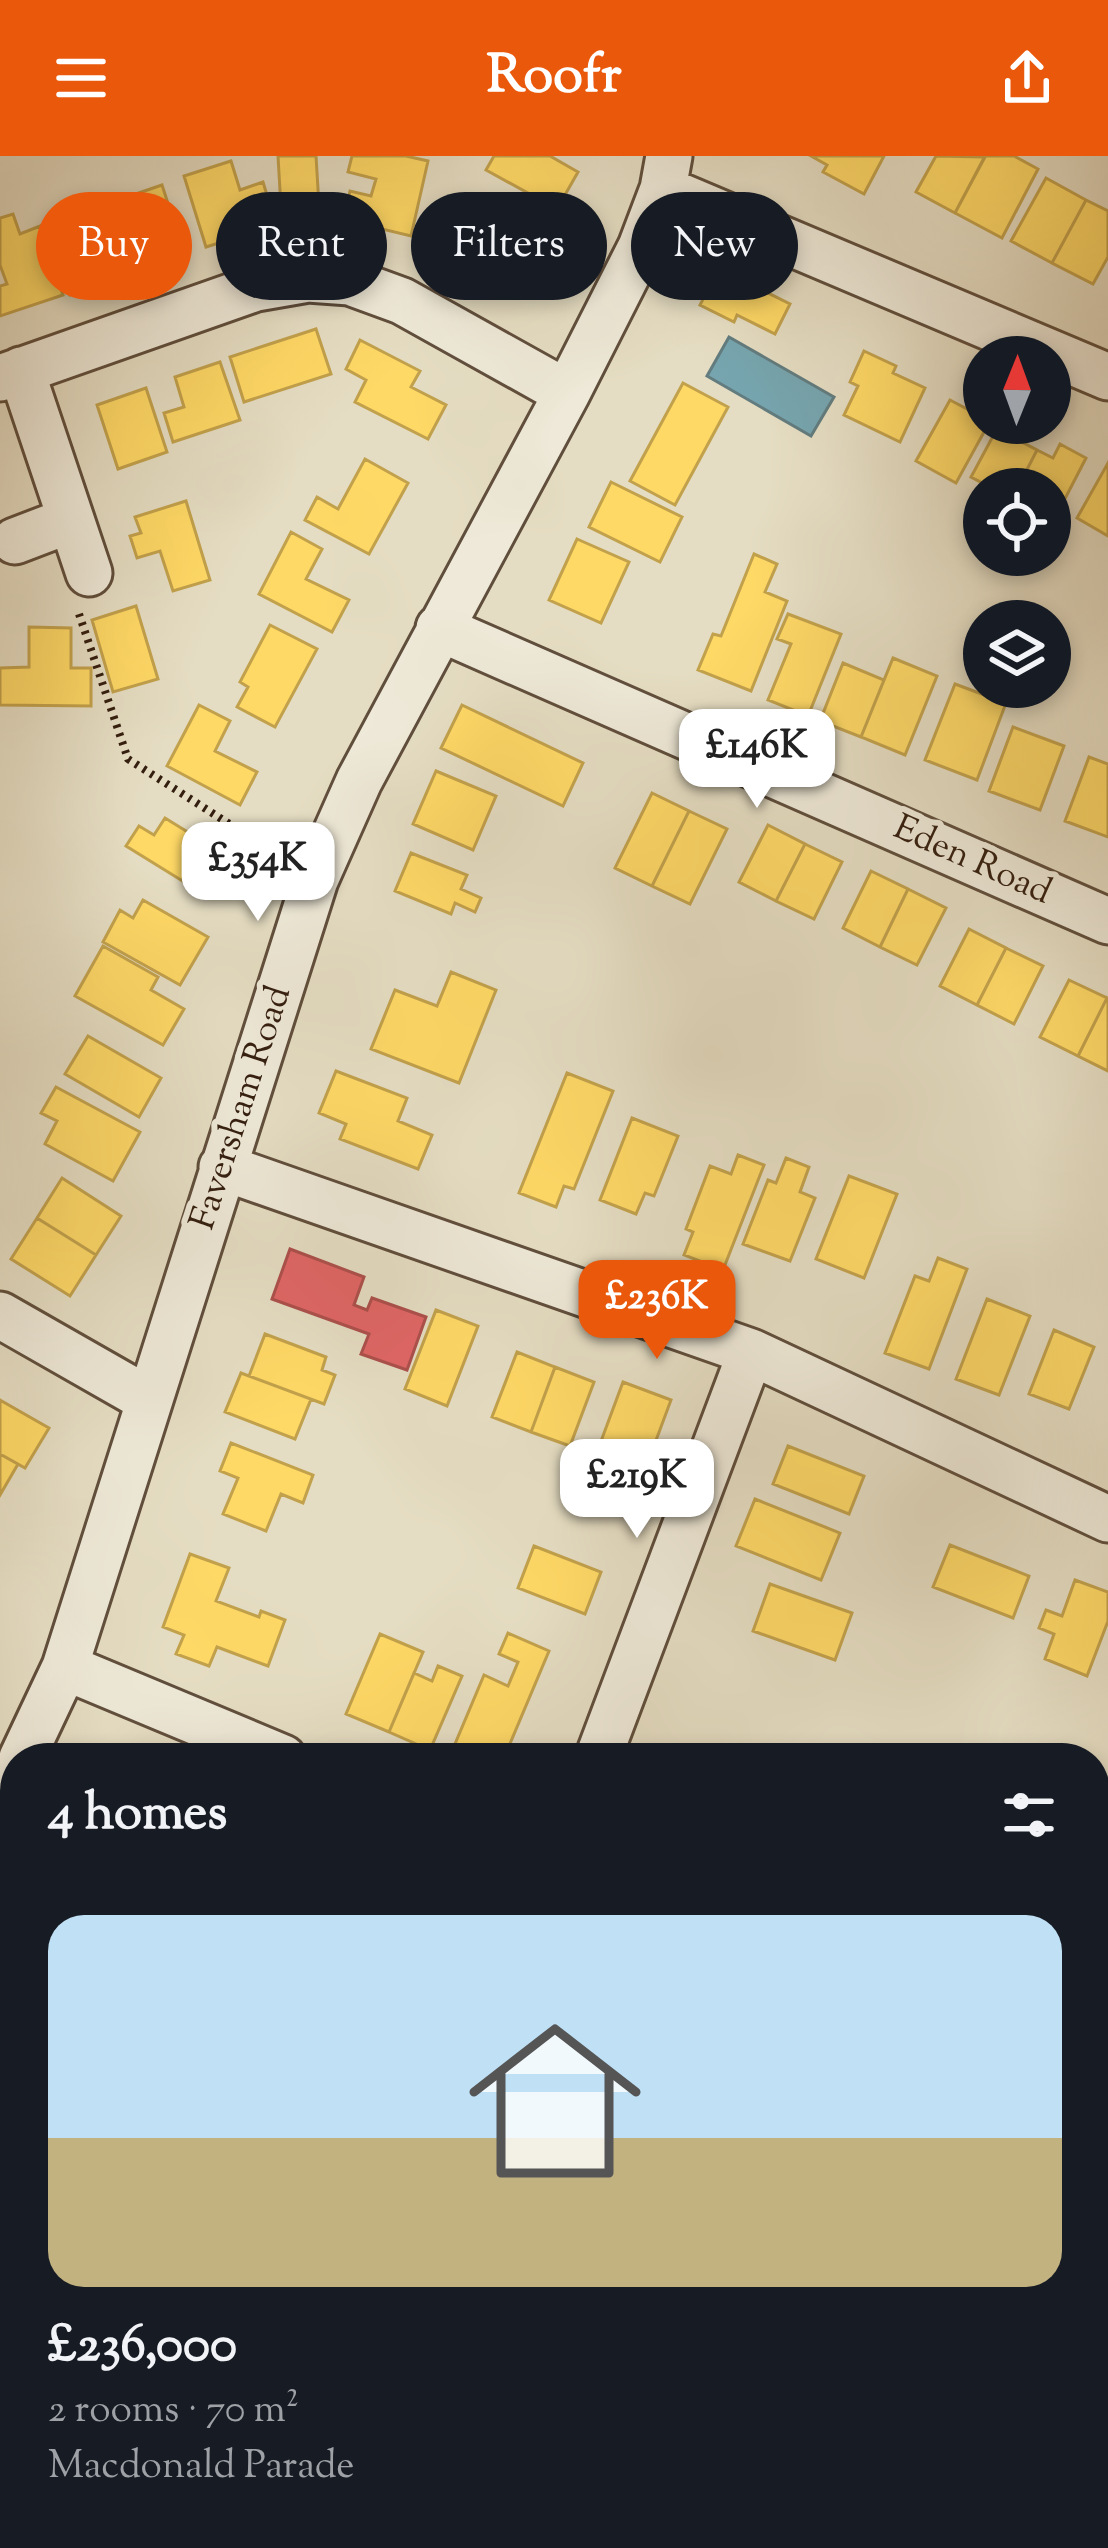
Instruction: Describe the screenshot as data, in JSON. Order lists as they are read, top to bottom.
{
  "streets": {
    "street": ["Eden Road", "Faversham Road"]
  },
  "crossings": [
    ["Eden Road", "Faversham Road"]
  ],
  "north": "top",
  "page": {
    "header": "Roofr",
    "chip": [
      "Buy",
      "Rent",
      "Filters",
      "New"
    ],
    "price": [
      "£146K",
      "£354K",
      "£236K",
      "£219K"
    ],
    "heading": "4 homes",
    "list": [
      {
        "name": "£236,000",
        "note": "2 rooms · 70 m² · Macdonald Parade"
      }
    ]
  }
}
